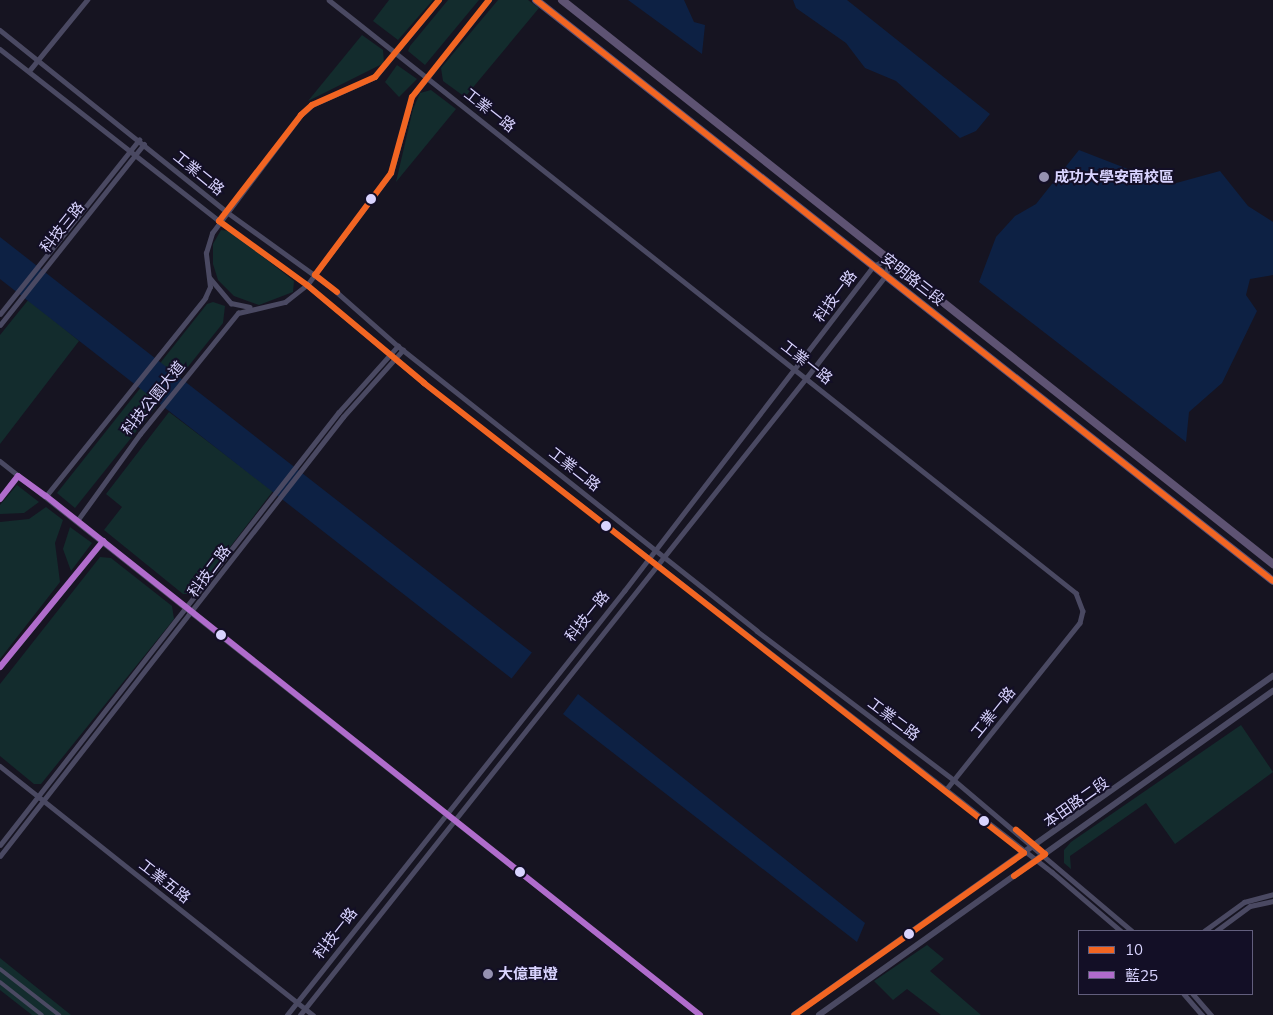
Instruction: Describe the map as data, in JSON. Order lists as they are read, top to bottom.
{
  "streets": {
    "main road": ["安明路三段"],
    "street": [
      "工業一路",
      "工業二路",
      "科技三路",
      "科技一路",
      "科技公園大道",
      "科技二路",
      "本田路二段",
      "工業五路"
    ]
  },
  "crossings": [
    ["工業一路", "工業二路"],
    ["工業一路", "科技一路"],
    ["工業一路", "科技公園大道"],
    ["工業二路", "科技三路"],
    ["工業二路", "科技一路"],
    ["工業二路", "科技公園大道"],
    ["工業二路", "科技二路"],
    ["工業二路", "本田路二段"],
    ["安明路三段", "科技一路"],
    ["科技一路", "工業五路"],
    ["科技二路", "工業五路"]
  ],
  "places": ["成功大學安南校區", "大億車燈"],
  "lines": ["transit line 10", "transit line 藍25"],
  "legend": ["10", "藍25"]
}
